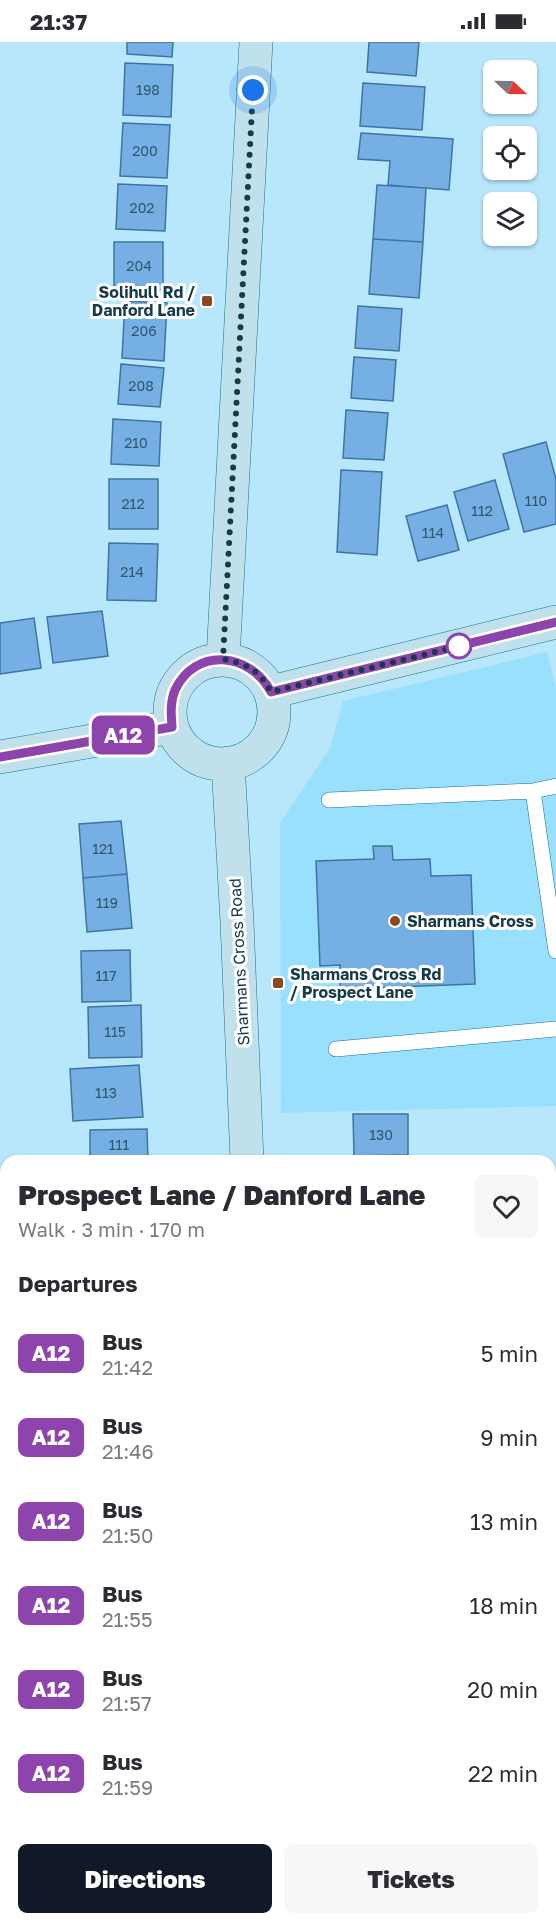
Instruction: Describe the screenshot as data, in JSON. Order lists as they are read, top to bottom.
{
  "streets": {
    "street": ["Sharmans Cross Road"]
  },
  "places": {
    "transit": ["Solihull Rd / Danford Lane", "Sharmans Cross Rd / Prospect Lane"],
    "other": ["Sharmans Cross"]
  },
  "lines": ["bus line A12"],
  "house_numbers": [
    "198",
    "200",
    "202",
    "204",
    "206",
    "208",
    "210",
    "110",
    "212",
    "112",
    "114",
    "214",
    "121",
    "119",
    "117",
    "115",
    "113",
    "130",
    "111"
  ],
  "north": "right",
  "page": {
    "status": "21:37",
    "on_map": "A12",
    "heading": [
      ["Prospect Lane / Danford Lane", "Walk · 3 min · 170 m"],
      "Departures"
    ],
    "list": [
      {
        "mark": "A12",
        "name": "Bus",
        "note": "21:42",
        "value": "5 min"
      },
      {
        "mark": "A12",
        "name": "Bus",
        "note": "21:46",
        "value": "9 min"
      },
      {
        "mark": "A12",
        "name": "Bus",
        "note": "21:50",
        "value": "13 min"
      },
      {
        "mark": "A12",
        "name": "Bus",
        "note": "21:55",
        "value": "18 min"
      },
      {
        "mark": "A12",
        "name": "Bus",
        "note": "21:57",
        "value": "20 min"
      },
      {
        "mark": "A12",
        "name": "Bus",
        "note": "21:59",
        "value": "22 min"
      }
    ],
    "buttons": ["Directions", "Tickets"]
  }
}
